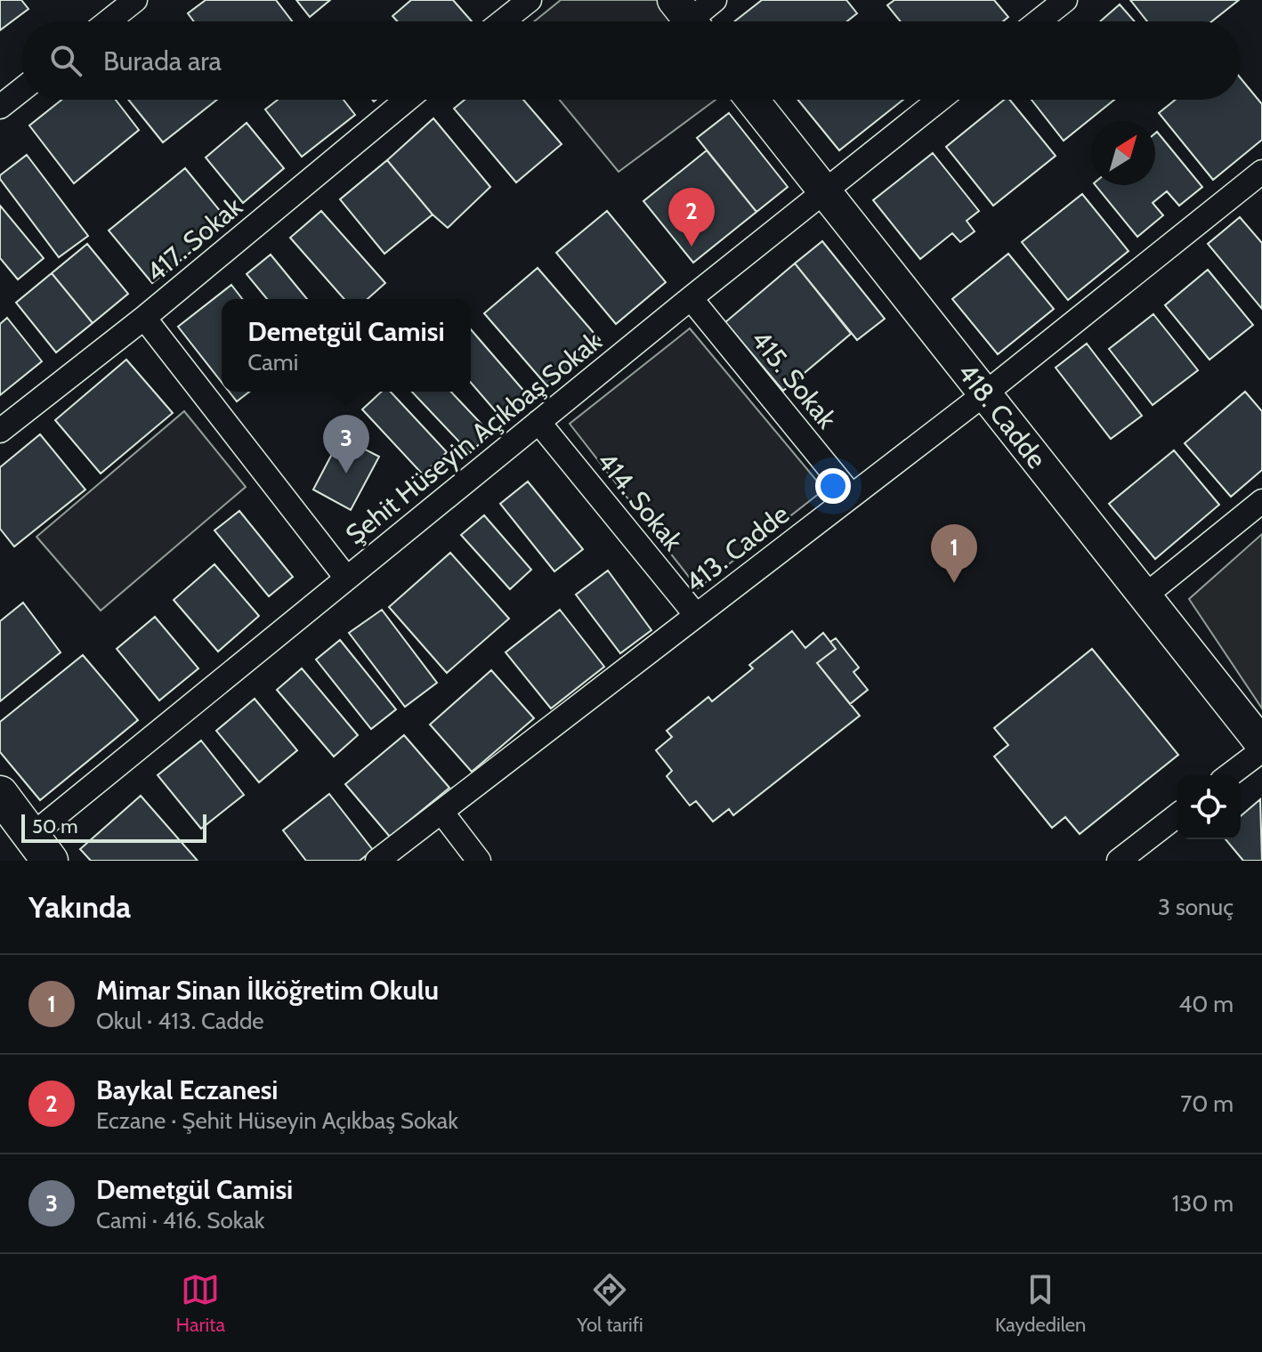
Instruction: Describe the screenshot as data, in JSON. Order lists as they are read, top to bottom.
{
  "streets": {
    "street": [
      "417. Sokak",
      "415. Sokak",
      "418. Cadde",
      "Şehit Hüseyin Açıkbaş Sokak",
      "414. Sokak",
      "413. Cadde"
    ]
  },
  "crossings": [
    ["415. Sokak", "Şehit Hüseyin Açıkbaş Sokak"],
    ["415. Sokak", "413. Cadde"],
    ["418. Cadde", "Şehit Hüseyin Açıkbaş Sokak"],
    ["418. Cadde", "413. Cadde"],
    ["Şehit Hüseyin Açıkbaş Sokak", "414. Sokak"],
    ["414. Sokak", "413. Cadde"]
  ],
  "scale_bar": "50 m",
  "north": "top right",
  "page": {
    "search": "Burada ara",
    "pins": ["2", "3", "1"],
    "popup": ["Demetgül Camisi", "Cami"],
    "scale": "50 m",
    "heading": ["Yakında", "3 sonuç"],
    "list": [
      {
        "mark": "1",
        "name": "Mimar Sinan İlköğretim Okulu",
        "note": "Okul · 413. Cadde",
        "value": "40 m"
      },
      {
        "mark": "2",
        "name": "Baykal Eczanesi",
        "note": "Eczane · Şehit Hüseyin Açıkbaş Sokak",
        "value": "70 m"
      },
      {
        "mark": "3",
        "name": "Demetgül Camisi",
        "note": "Cami · 416. Sokak",
        "value": "130 m"
      }
    ],
    "nav": ["Harita", "Yol tarifi", "Kaydedilen"]
  }
}
